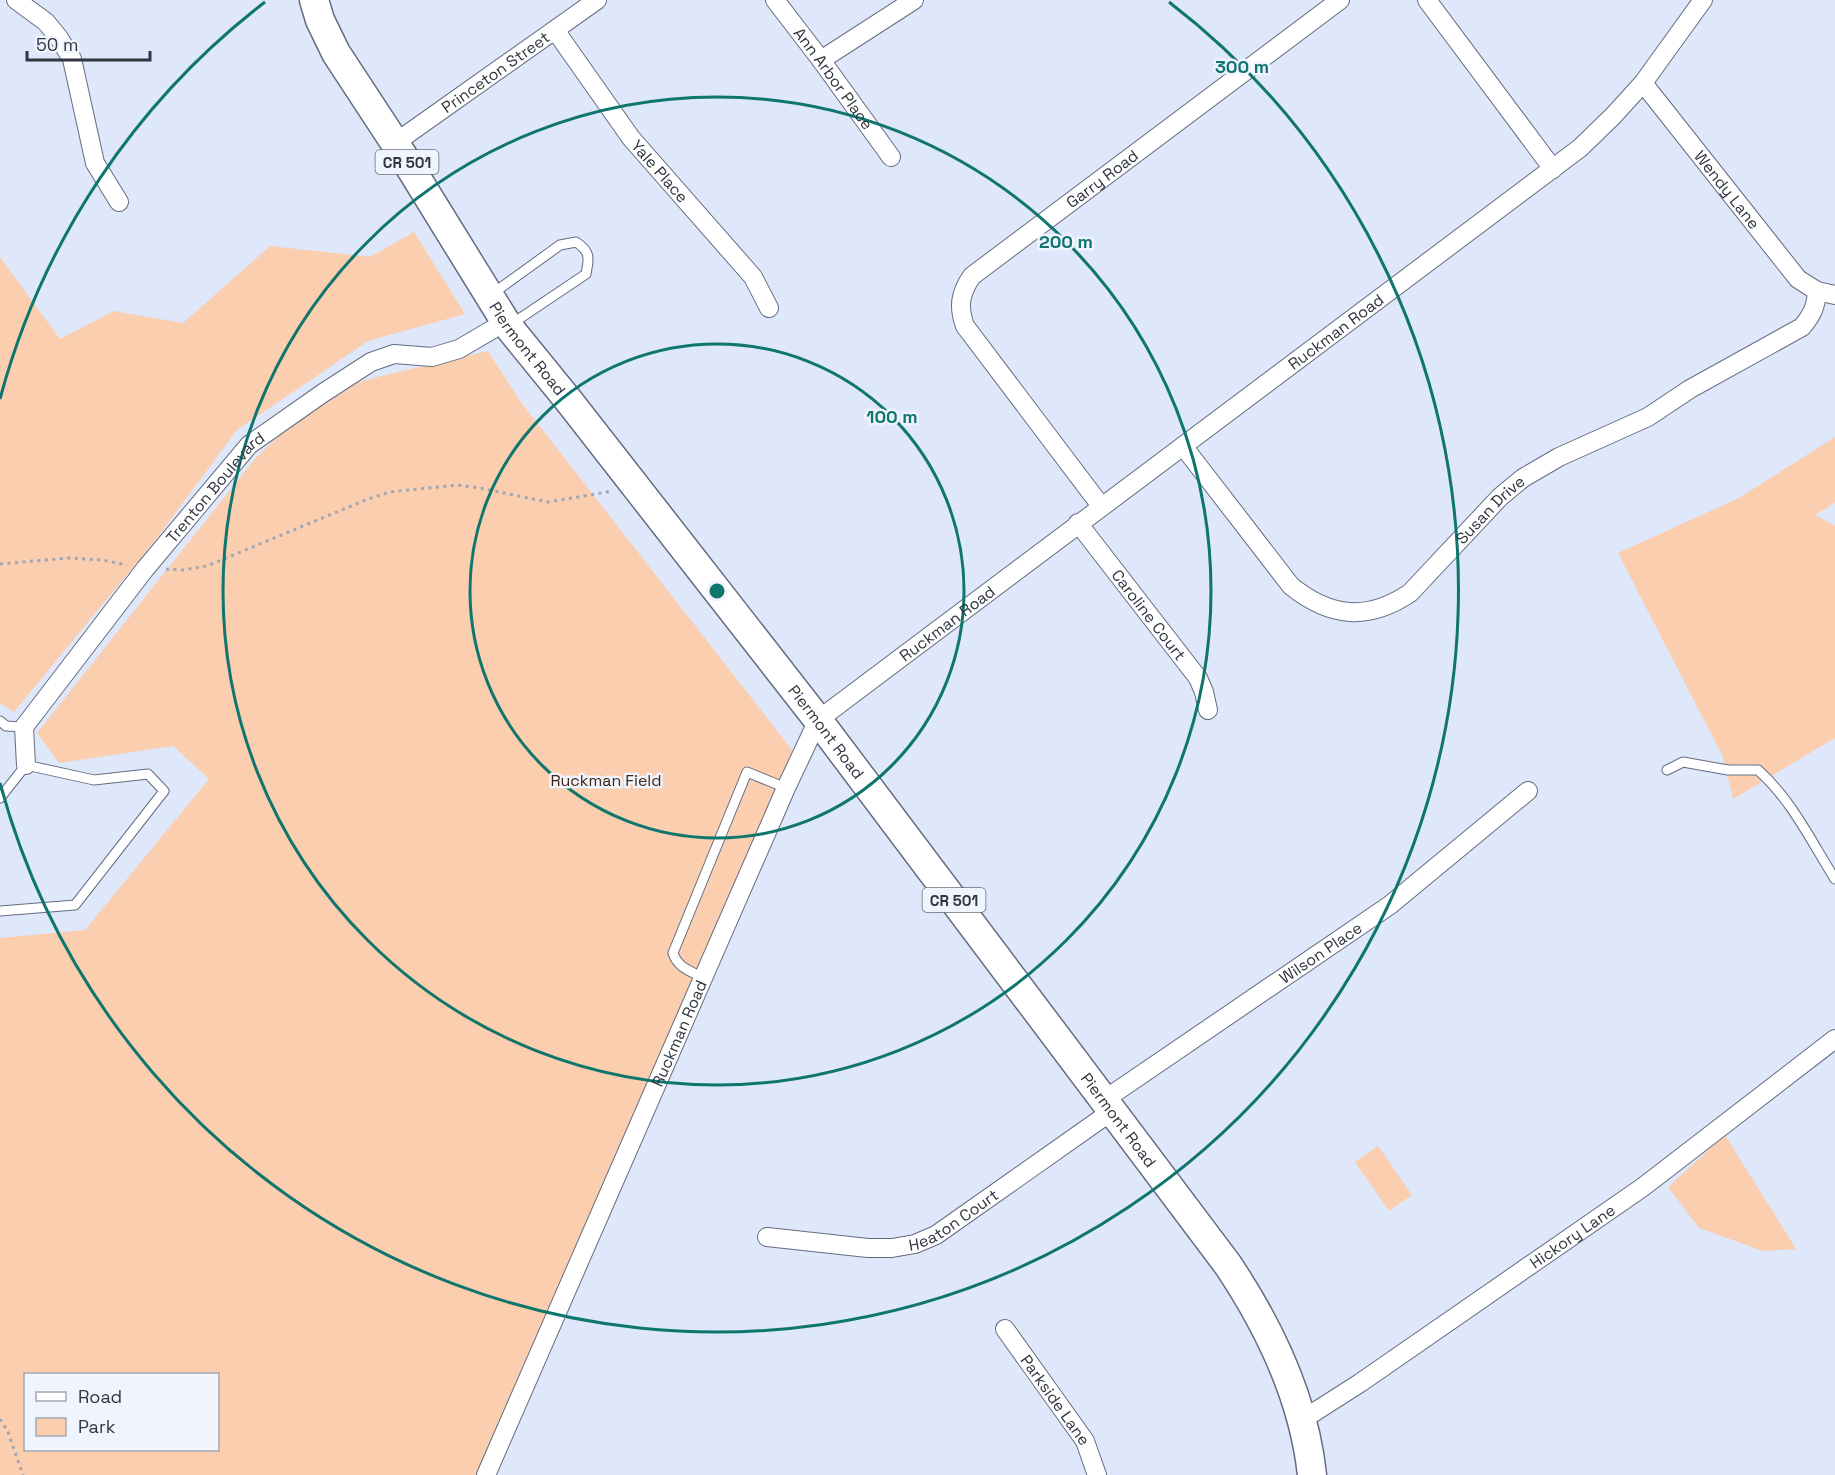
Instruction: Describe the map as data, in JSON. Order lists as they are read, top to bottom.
{
  "streets": {
    "main road": ["CR 501", "Piermont Road"],
    "street": [
      "Princeton Street",
      "Ann Arbor Place",
      "Yale Place",
      "Garry Road",
      "Wendy Lane",
      "Ruckman Road",
      "Trenton Boulevard",
      "Susan Drive",
      "Caroline Court",
      "Wilson Place",
      "Heaton Court",
      "Hickory Lane",
      "Parkside Lane"
    ]
  },
  "crossings": [
    ["Princeton Street", "Yale Place"],
    ["Princeton Street", "Piermont Road"],
    ["Garry Road", "Ruckman Road"],
    ["Wendy Lane", "Ruckman Road"],
    ["Wendy Lane", "Susan Drive"],
    ["Ruckman Road", "Piermont Road"],
    ["Ruckman Road", "Susan Drive"],
    ["Ruckman Road", "Caroline Court"],
    ["Piermont Road", "Trenton Boulevard"],
    ["Piermont Road", "Wilson Place"],
    ["Piermont Road", "Heaton Court"],
    ["Piermont Road", "Hickory Lane"],
    ["Wilson Place", "Heaton Court"]
  ],
  "parks": ["Ruckman Field"],
  "legend": ["Road", "Park"],
  "scale_bar": "50 m",
  "rings": ["300 m", "200 m", "100 m"]
}
